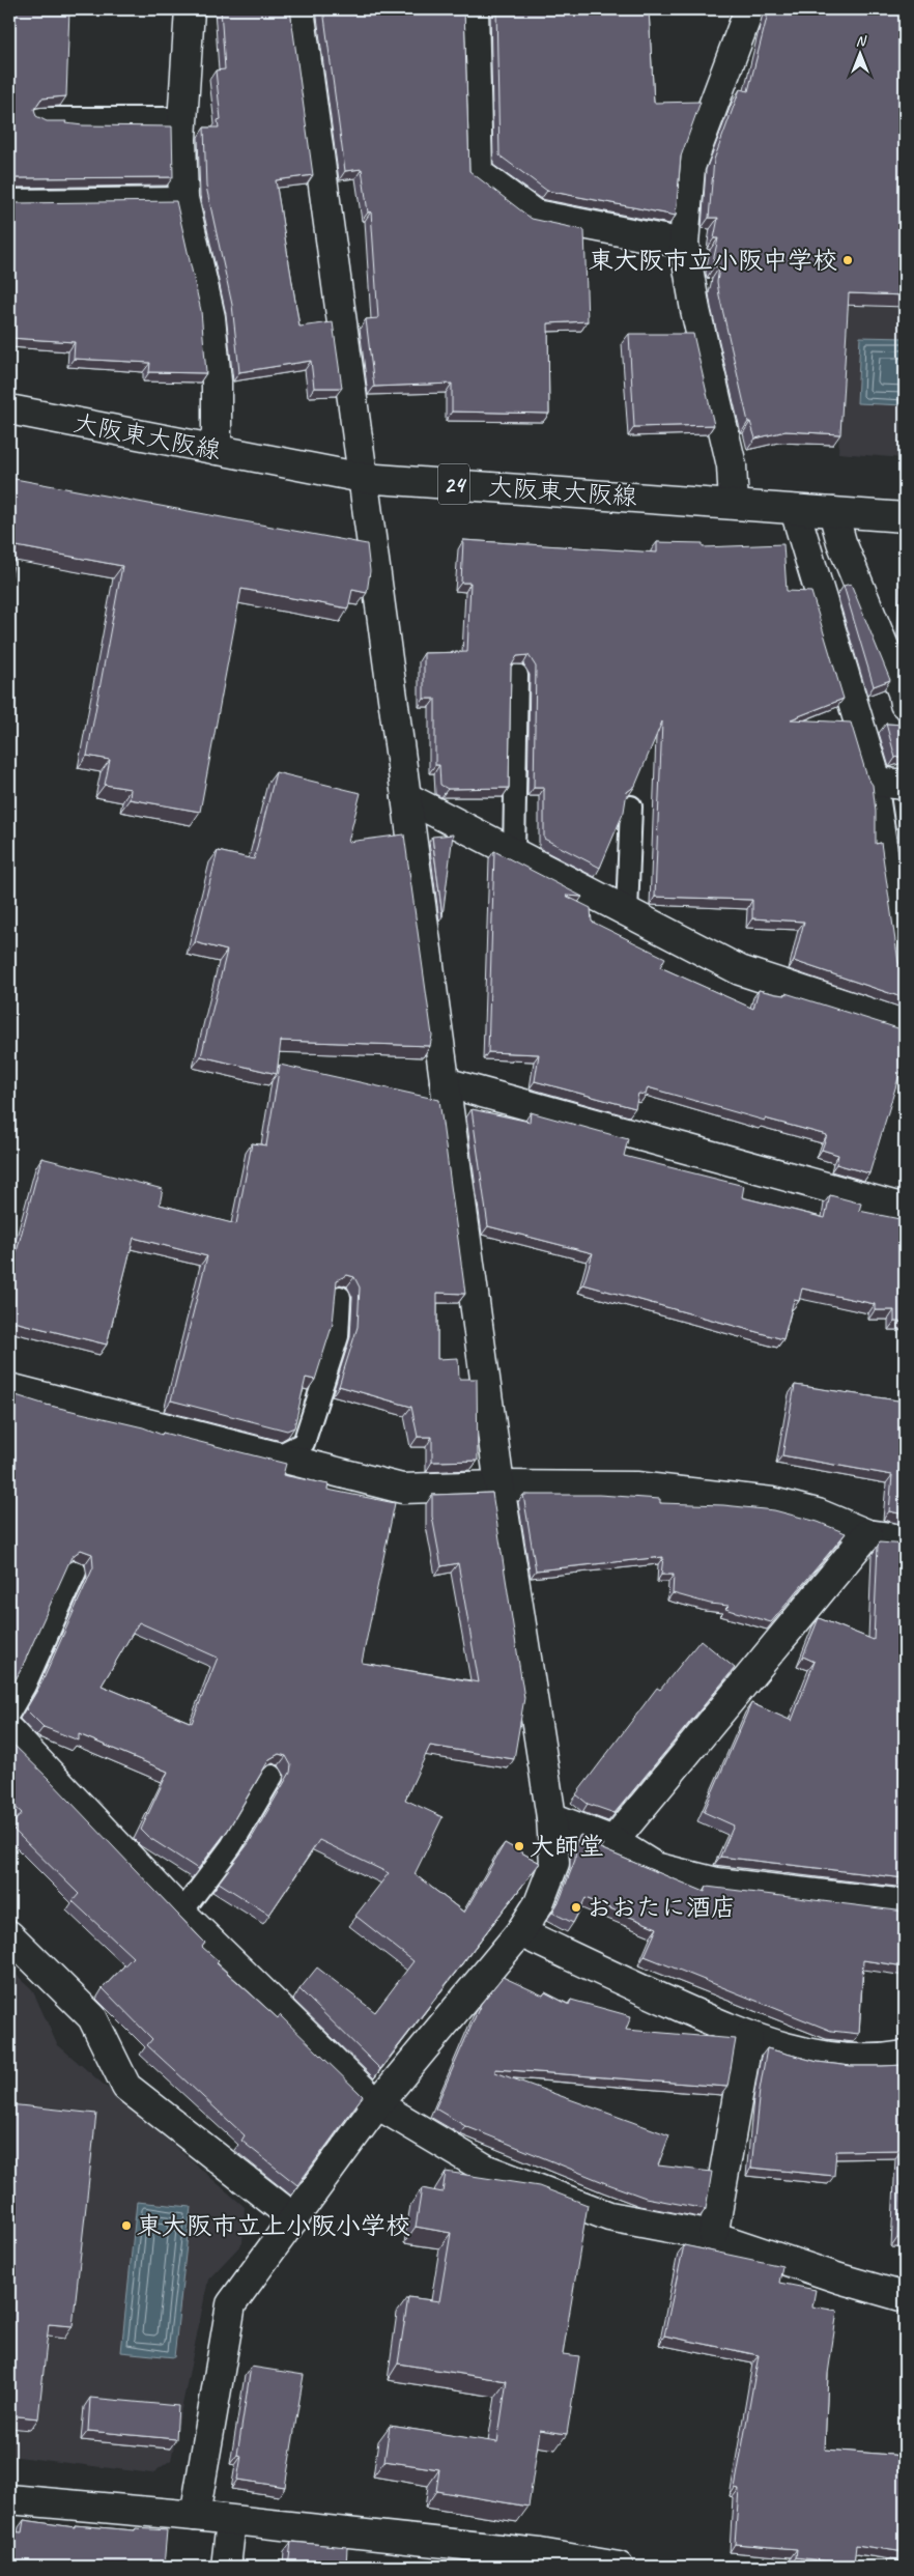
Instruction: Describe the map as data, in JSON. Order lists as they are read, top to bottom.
{
  "streets": {
    "street": ["大阪東大阪線", "24"]
  },
  "places": [
    "東大阪市立小阪中学校",
    "大師堂",
    "おおたに酒店",
    "東大阪市立上小阪小学校"
  ],
  "north": "top"
}
